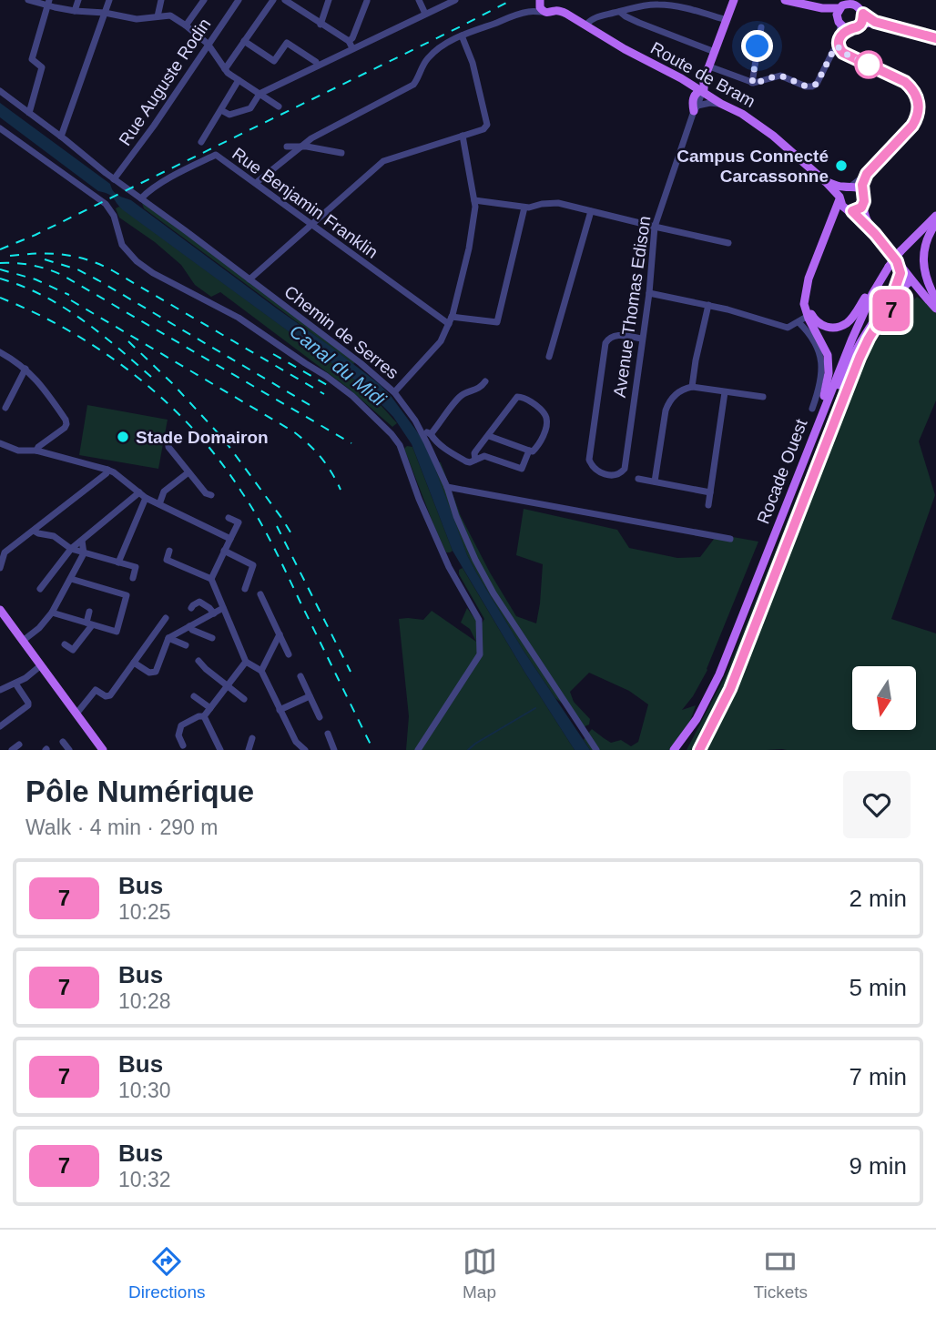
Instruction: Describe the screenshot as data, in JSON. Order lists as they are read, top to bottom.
{
  "streets": {
    "main road": ["Route de Bram", "Rocade Ouest"],
    "street": [
      "Rue Auguste Rodin",
      "Rue Benjamin Franklin",
      "Avenue Thomas Edison",
      "Chemin de Serres"
    ]
  },
  "crossings": [
    ["Route de Bram", "Avenue Thomas Edison"],
    ["Rue Auguste Rodin", "Chemin de Serres"],
    ["Rue Benjamin Franklin", "Chemin de Serres"]
  ],
  "water": ["Canal du Midi"],
  "places": ["Campus Connecté Carcassonne", "Stade Domairon"],
  "lines": ["bus line 7"],
  "north": "bottom",
  "page": {
    "on_map": "7",
    "heading": ["Pôle Numérique", "Walk · 4 min · 290 m"],
    "list": [
      {
        "mark": "7",
        "name": "Bus",
        "note": "10:25",
        "value": "2 min"
      },
      {
        "mark": "7",
        "name": "Bus",
        "note": "10:28",
        "value": "5 min"
      },
      {
        "mark": "7",
        "name": "Bus",
        "note": "10:30",
        "value": "7 min"
      },
      {
        "mark": "7",
        "name": "Bus",
        "note": "10:32",
        "value": "9 min"
      }
    ],
    "tabs": ["Directions", "Map", "Tickets"]
  }
}
